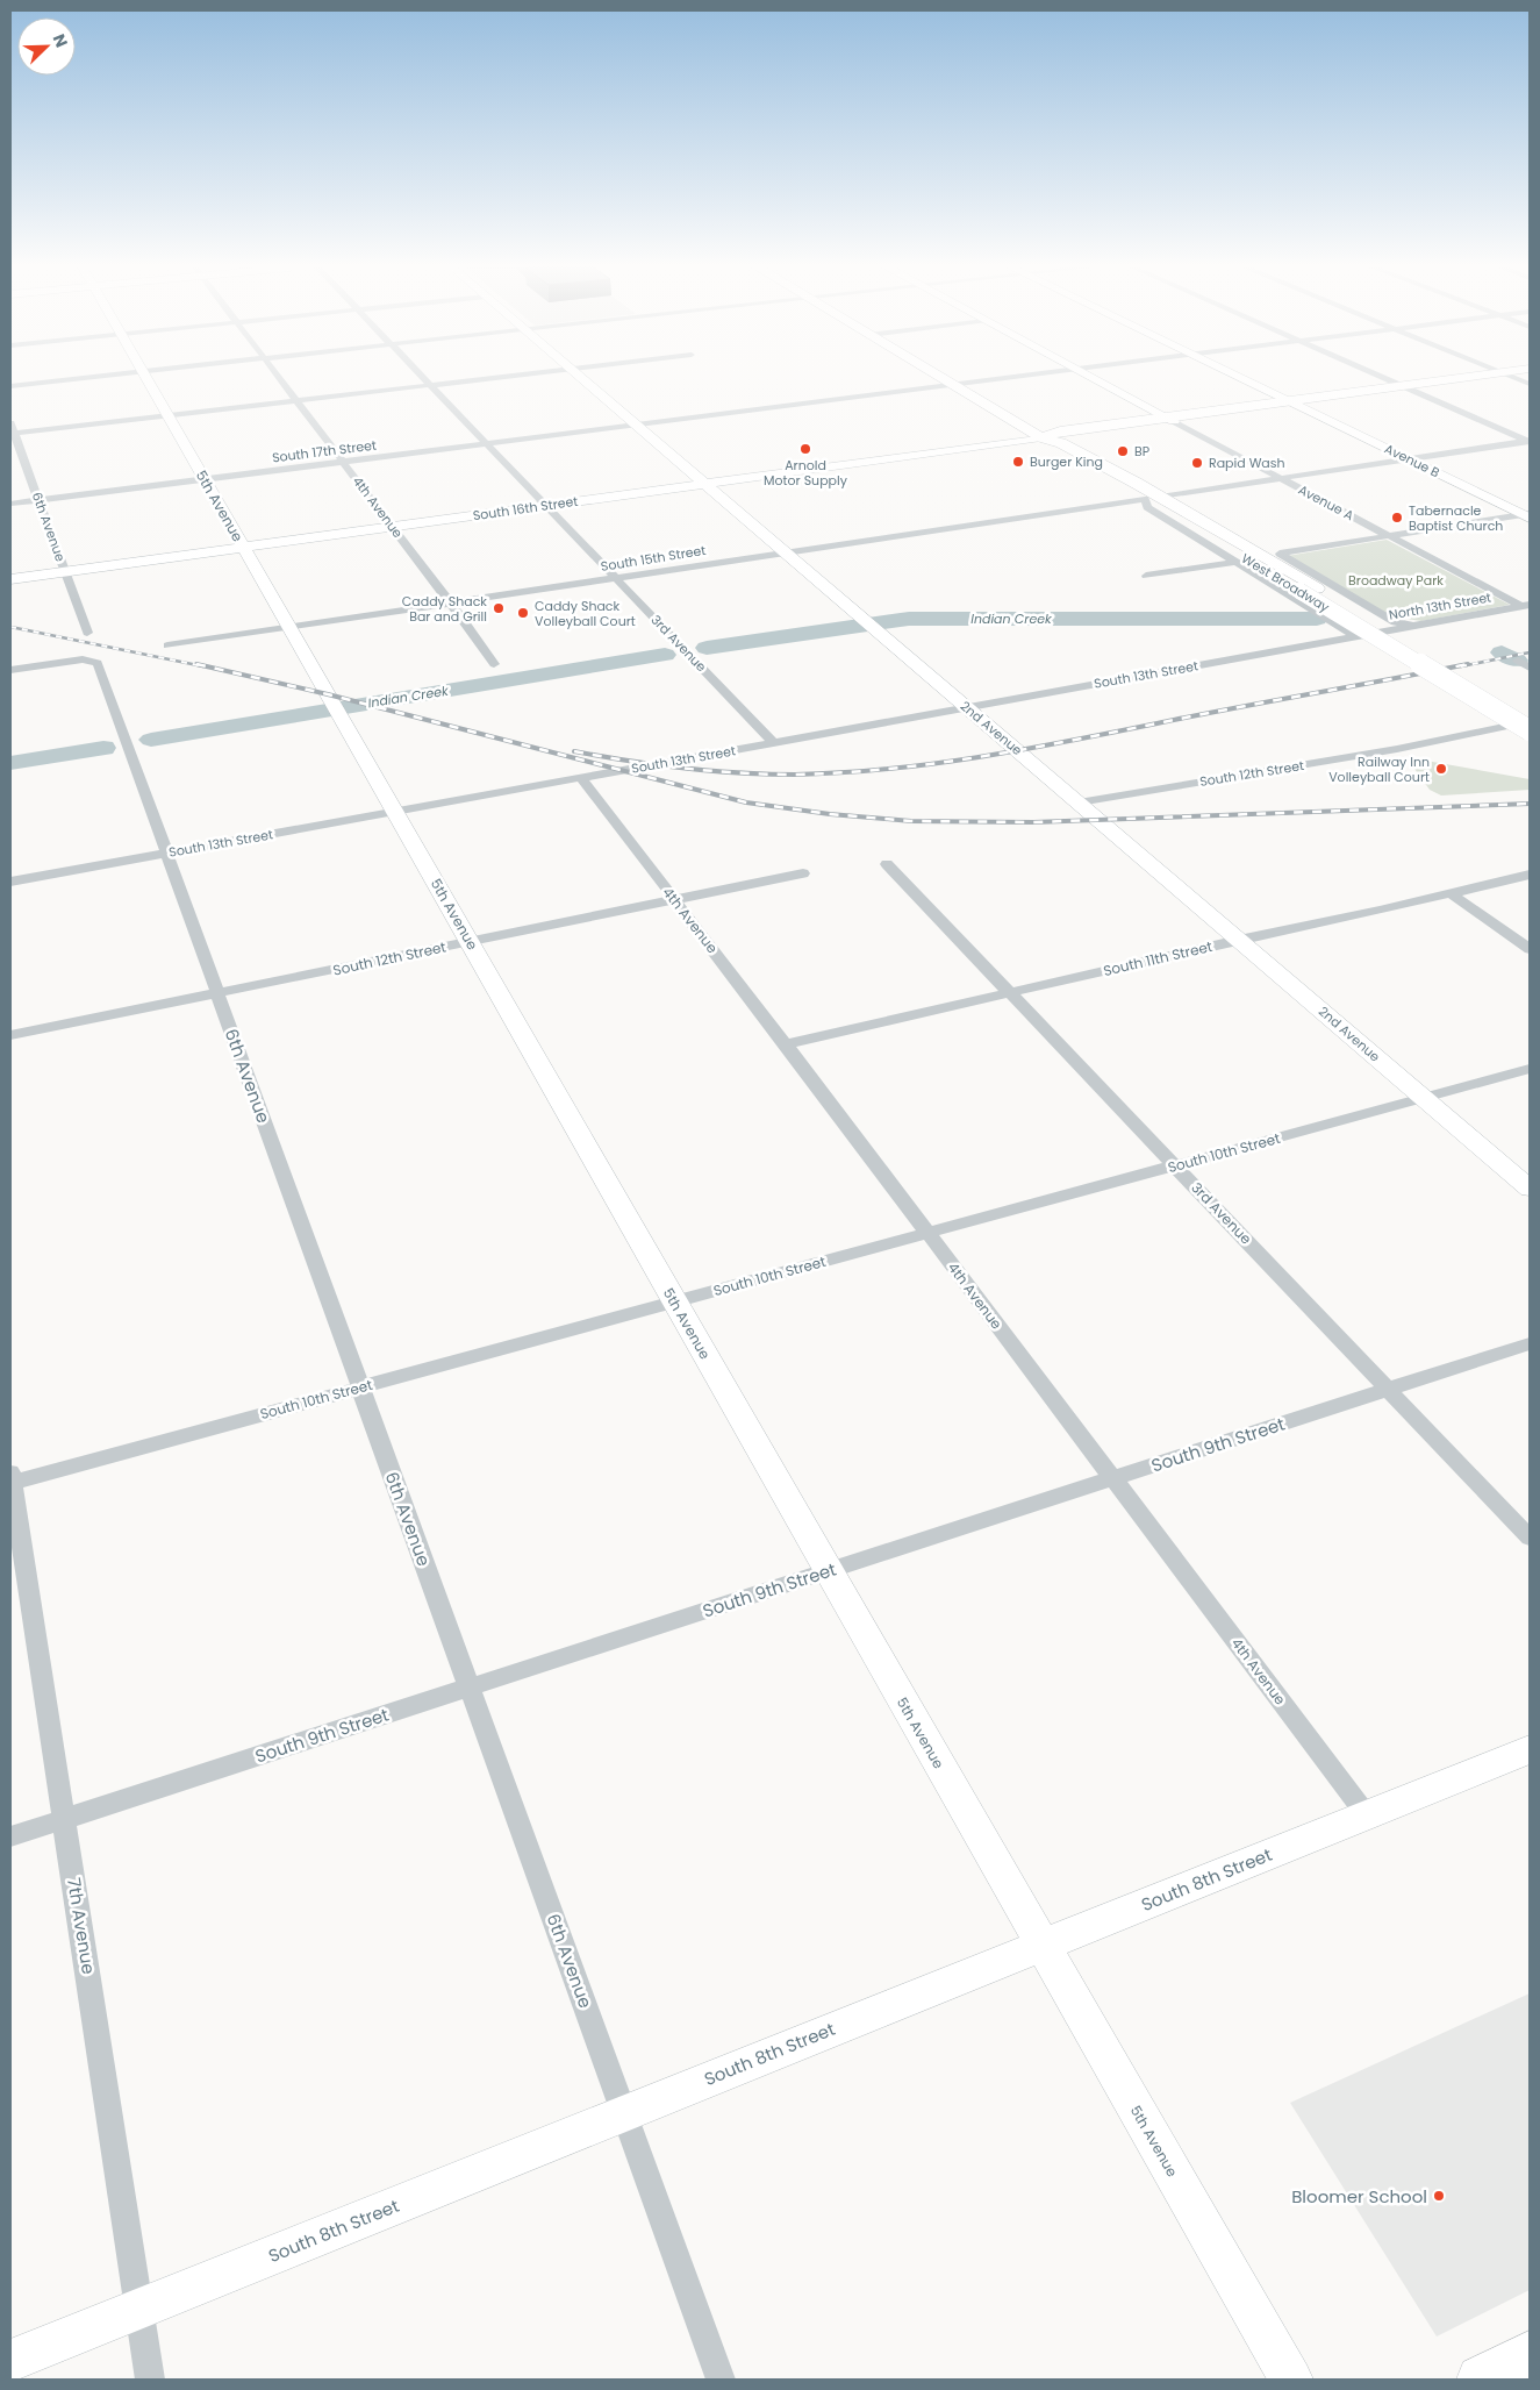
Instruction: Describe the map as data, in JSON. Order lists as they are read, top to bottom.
{
  "streets": {
    "main road": ["West Broadway"],
    "street": [
      "South 17th Street",
      "Avenue B",
      "Avenue A",
      "5th Avenue",
      "4th Avenue",
      "South 16th Street",
      "6th Avenue",
      "South 15th Street",
      "North 13th Street",
      "3rd Avenue",
      "South 13th Street",
      "2nd Avenue",
      "South 12th Street",
      "South 11th Street",
      "South 10th Street",
      "South 9th Street",
      "South 8th Street",
      "7th Avenue"
    ]
  },
  "crossings": [
    ["South 17th Street", "5th Avenue"],
    ["South 17th Street", "4th Avenue"],
    ["South 17th Street", "6th Avenue"],
    ["South 17th Street", "West Broadway"],
    ["South 17th Street", "3rd Avenue"],
    ["South 17th Street", "2nd Avenue"],
    ["Avenue B", "South 15th Street"],
    ["Avenue A", "South 15th Street"],
    ["Avenue A", "North 13th Street"],
    ["5th Avenue", "South 16th Street"],
    ["5th Avenue", "South 15th Street"],
    ["5th Avenue", "South 13th Street"],
    ["5th Avenue", "South 12th Street"],
    ["5th Avenue", "South 10th Street"],
    ["5th Avenue", "South 9th Street"],
    ["5th Avenue", "South 8th Street"],
    ["4th Avenue", "South 16th Street"],
    ["4th Avenue", "South 15th Street"],
    ["4th Avenue", "South 13th Street"],
    ["4th Avenue", "South 12th Street"],
    ["4th Avenue", "South 11th Street"],
    ["4th Avenue", "South 10th Street"],
    ["4th Avenue", "South 9th Street"],
    ["4th Avenue", "South 8th Street"],
    ["South 16th Street", "6th Avenue"],
    ["South 16th Street", "West Broadway"],
    ["South 16th Street", "3rd Avenue"],
    ["South 16th Street", "2nd Avenue"],
    ["6th Avenue", "South 13th Street"],
    ["6th Avenue", "South 12th Street"],
    ["6th Avenue", "South 10th Street"],
    ["6th Avenue", "South 9th Street"],
    ["6th Avenue", "South 8th Street"],
    ["South 15th Street", "West Broadway"],
    ["South 15th Street", "3rd Avenue"],
    ["South 15th Street", "2nd Avenue"],
    ["West Broadway", "South 12th Street"],
    ["North 13th Street", "South 13th Street"],
    ["3rd Avenue", "South 13th Street"],
    ["3rd Avenue", "South 11th Street"],
    ["3rd Avenue", "South 10th Street"],
    ["3rd Avenue", "South 9th Street"],
    ["South 13th Street", "2nd Avenue"],
    ["2nd Avenue", "South 12th Street"],
    ["2nd Avenue", "South 11th Street"],
    ["2nd Avenue", "South 10th Street"],
    ["South 10th Street", "7th Avenue"],
    ["South 9th Street", "7th Avenue"],
    ["South 8th Street", "7th Avenue"]
  ],
  "water": ["Indian Creek"],
  "parks": ["Broadway Park"],
  "places": [
    "Arnold Motor Supply",
    "BP",
    "Burger King",
    "Rapid Wash",
    "Tabernacle Baptist Church",
    "Caddy Shack Bar and Grill",
    "Caddy Shack Volleyball Court",
    "Railway Inn Volleyball Court",
    "Bloomer School"
  ],
  "north": "top right"
}
